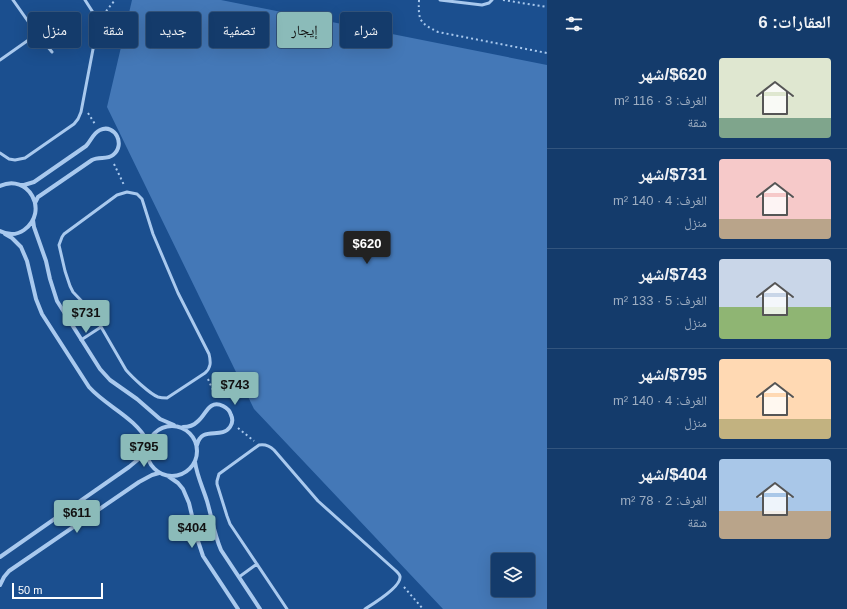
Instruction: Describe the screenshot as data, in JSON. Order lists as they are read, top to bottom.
{
  "scale_bar": "50 m",
  "page": {
    "heading": "العقارات: 6",
    "chip": [
      "شراء",
      "إيجار",
      "تصفية",
      "جديد",
      "شقة",
      "منزل"
    ],
    "list": [
      {
        "name": "$620/شهر",
        "note": "الغرف: 3 · 116 m² · شقة"
      },
      {
        "name": "$731/شهر",
        "note": "الغرف: 4 · 140 m² · منزل"
      },
      {
        "name": "$743/شهر",
        "note": "الغرف: 5 · 133 m² · منزل"
      },
      {
        "name": "$795/شهر",
        "note": "الغرف: 4 · 140 m² · منزل"
      },
      {
        "name": "$404/شهر",
        "note": "الغرف: 2 · 78 m² · شقة"
      }
    ],
    "price": [
      "$620",
      "$731",
      "$743",
      "$795",
      "$611",
      "$404"
    ],
    "scale": "50 m"
  }
}
